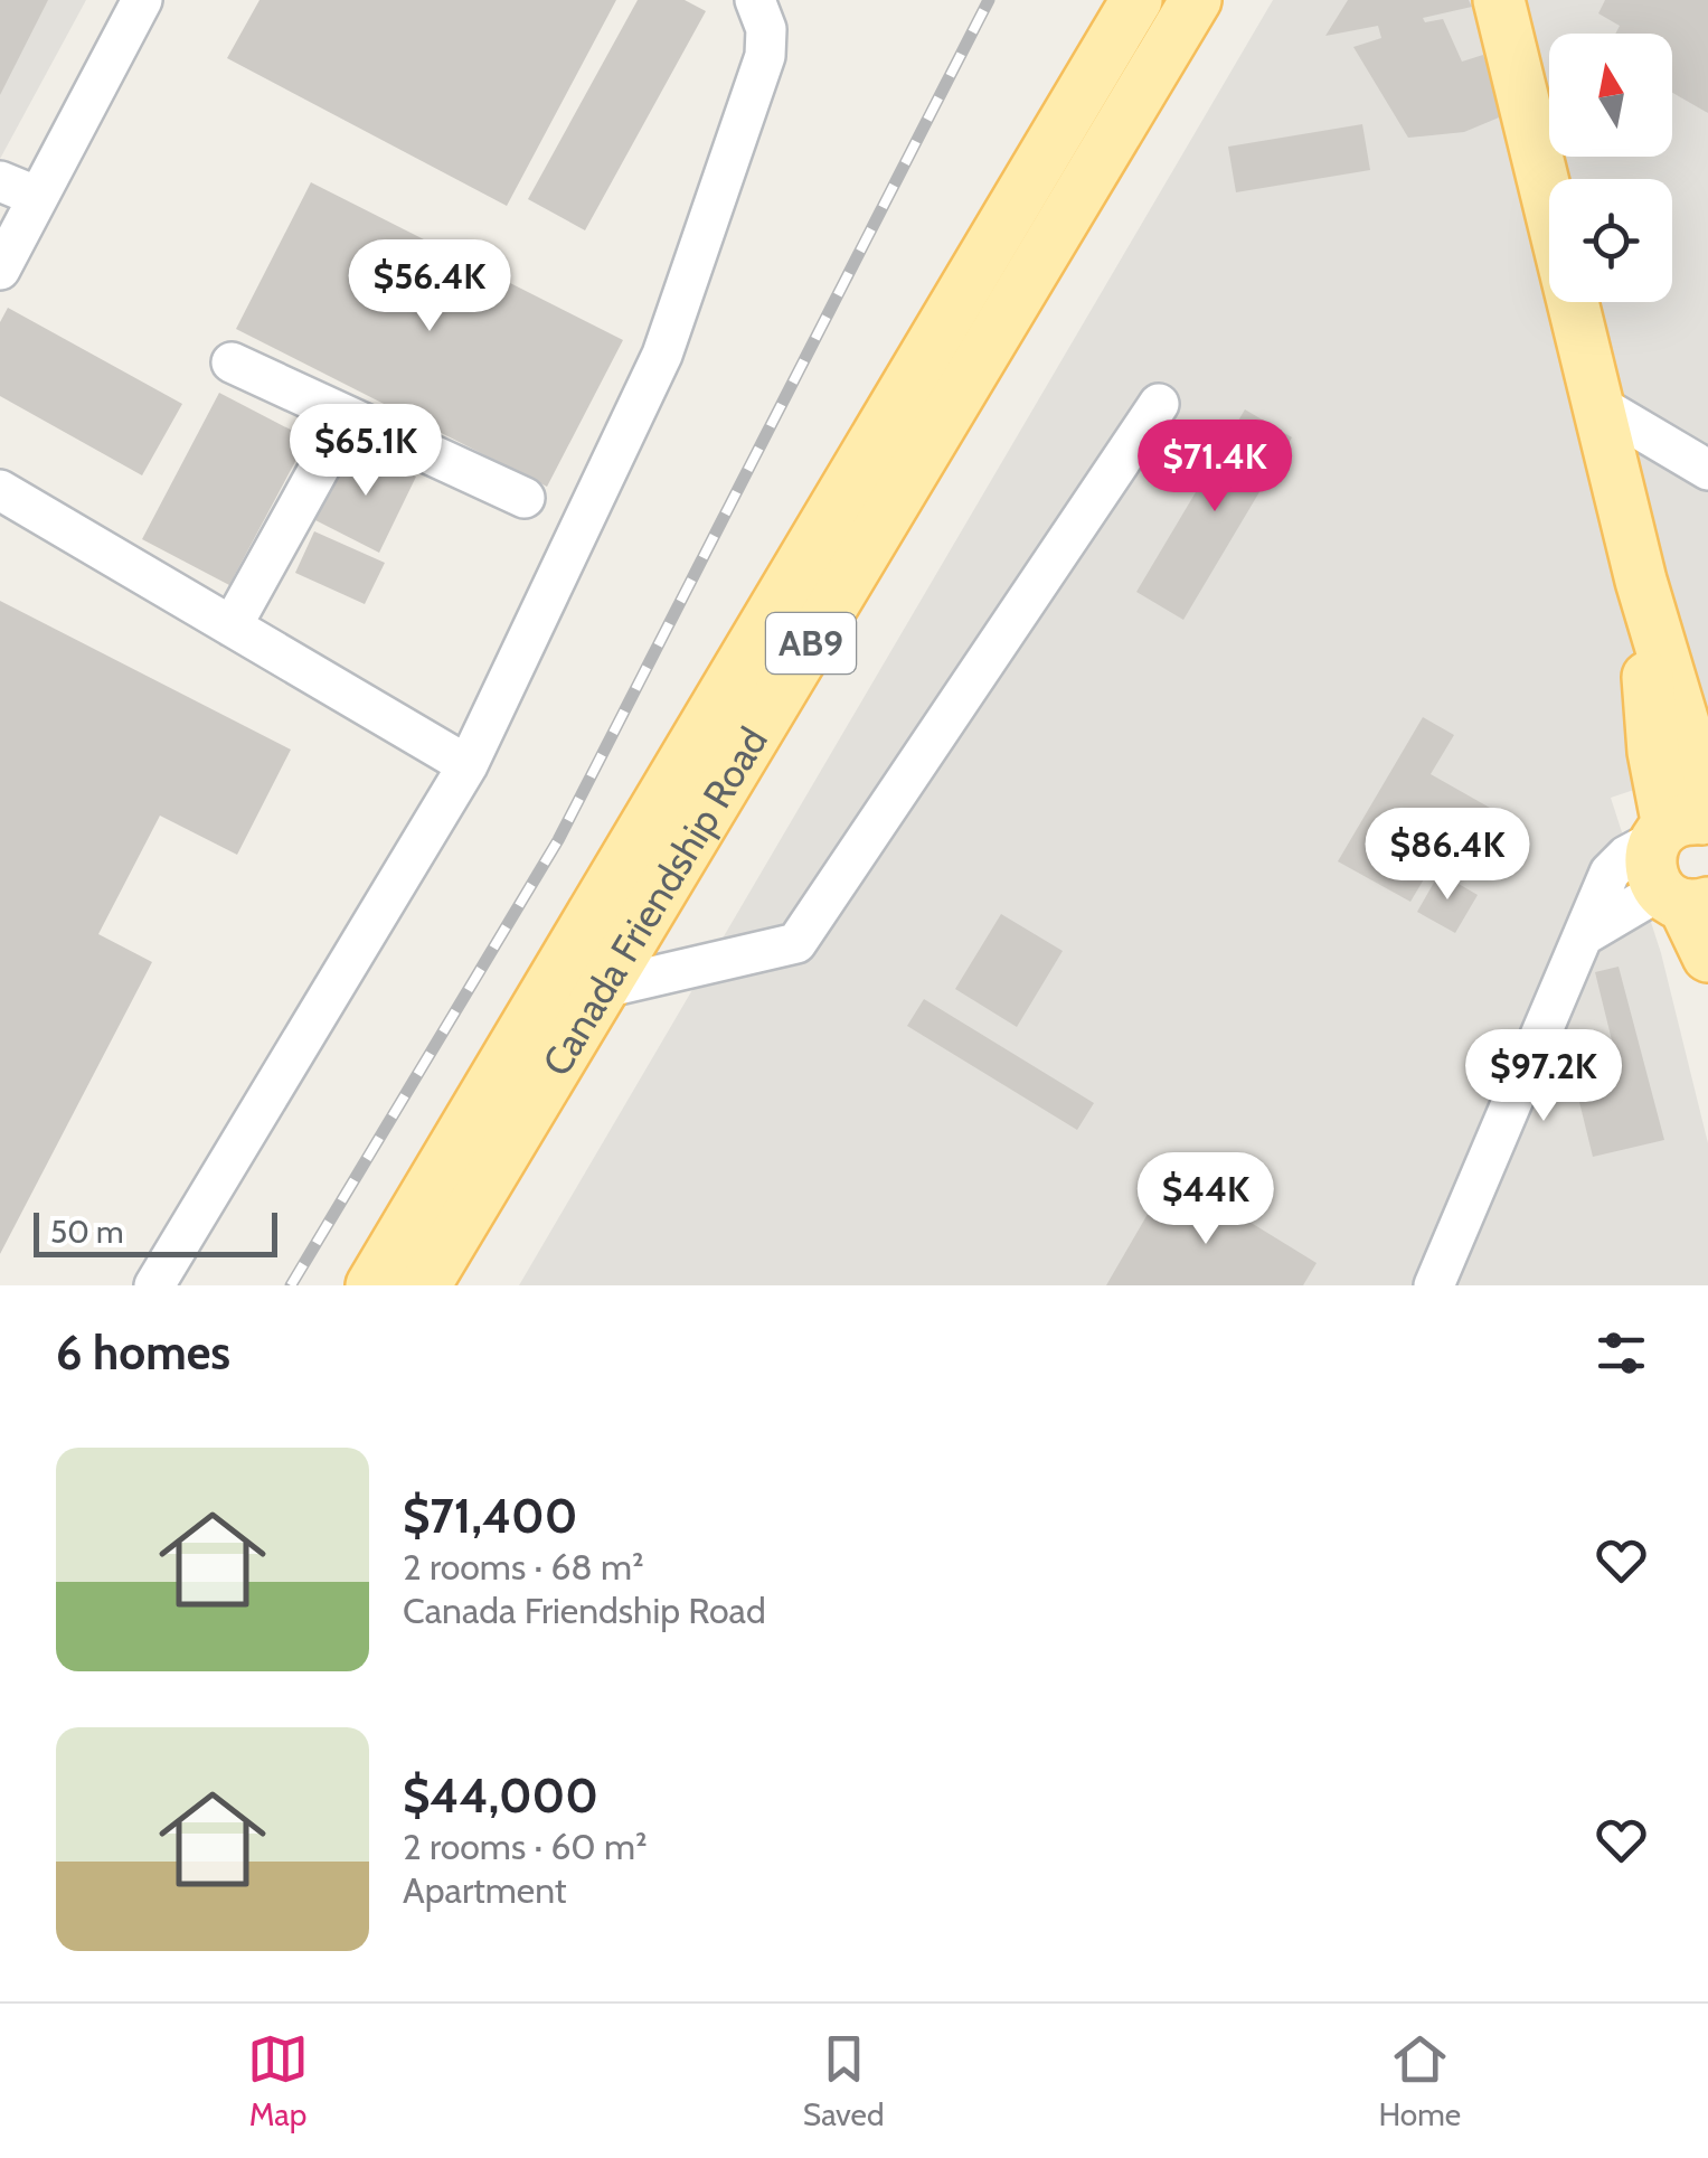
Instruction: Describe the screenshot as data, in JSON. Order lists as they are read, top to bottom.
{
  "streets": {
    "main road": ["AB9", "Canada Friendship Road"]
  },
  "scale_bar": "50 m",
  "north": "top",
  "page": {
    "price": [
      "$56.4K",
      "$65.1K",
      "$71.4K",
      "$86.4K",
      "$97.2K",
      "$44K"
    ],
    "scale": "50 m",
    "heading": "6 homes",
    "list": [
      {
        "name": "$71,400",
        "note": "2 rooms · 68 m² · Canada Friendship Road"
      },
      {
        "name": "$44,000",
        "note": "2 rooms · 60 m² · Apartment"
      }
    ],
    "tabs": ["Map", "Saved", "Home"]
  }
}
